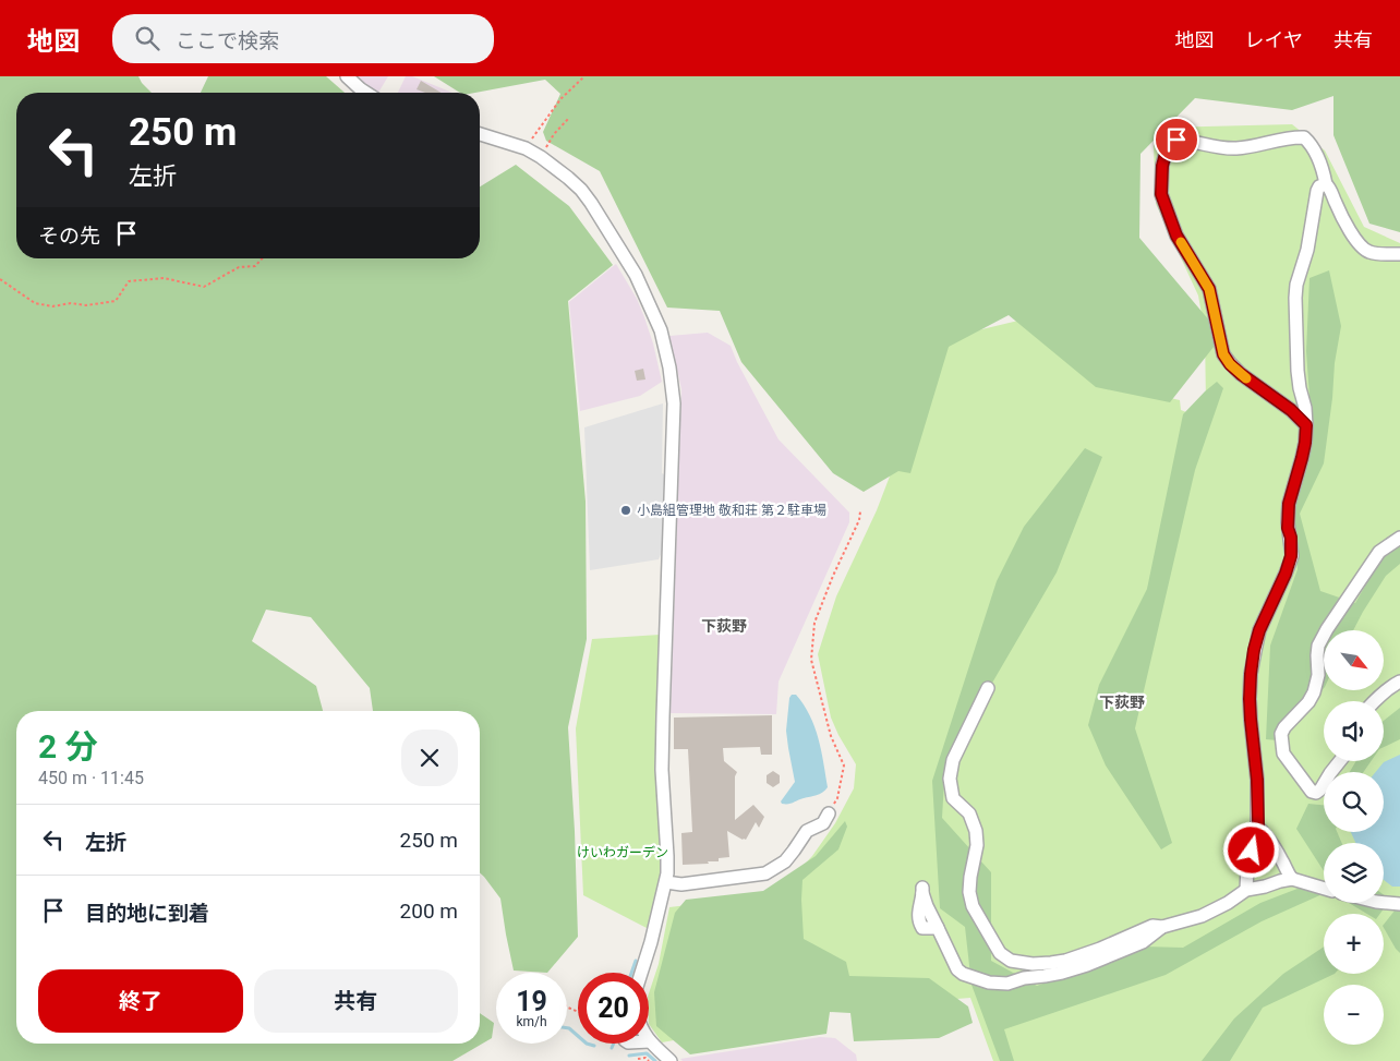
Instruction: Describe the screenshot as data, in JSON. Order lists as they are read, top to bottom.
{
  "districts": ["下荻野", "下荻野"],
  "parks": ["けいわガーデン"],
  "places": ["小島組管理地 敬和荘 第２駐車場"],
  "north": "bottom right",
  "page": {
    "header": "地図",
    "search": "ここで検索",
    "nav": ["地図", "レイヤ", "共有"],
    "turn": ["250 m", "左折"],
    "then": "その先",
    "map_buttons": ["+", "−"],
    "heading": ["2 分", "450 m · 11:45"],
    "list": [
      {
        "name": "左折",
        "value": "250 m"
      },
      {
        "name": "目的地に到着",
        "value": "200 m"
      }
    ],
    "buttons": ["終了", "共有"],
    "speed": "19 km/h",
    "limit": "20"
  }
}
